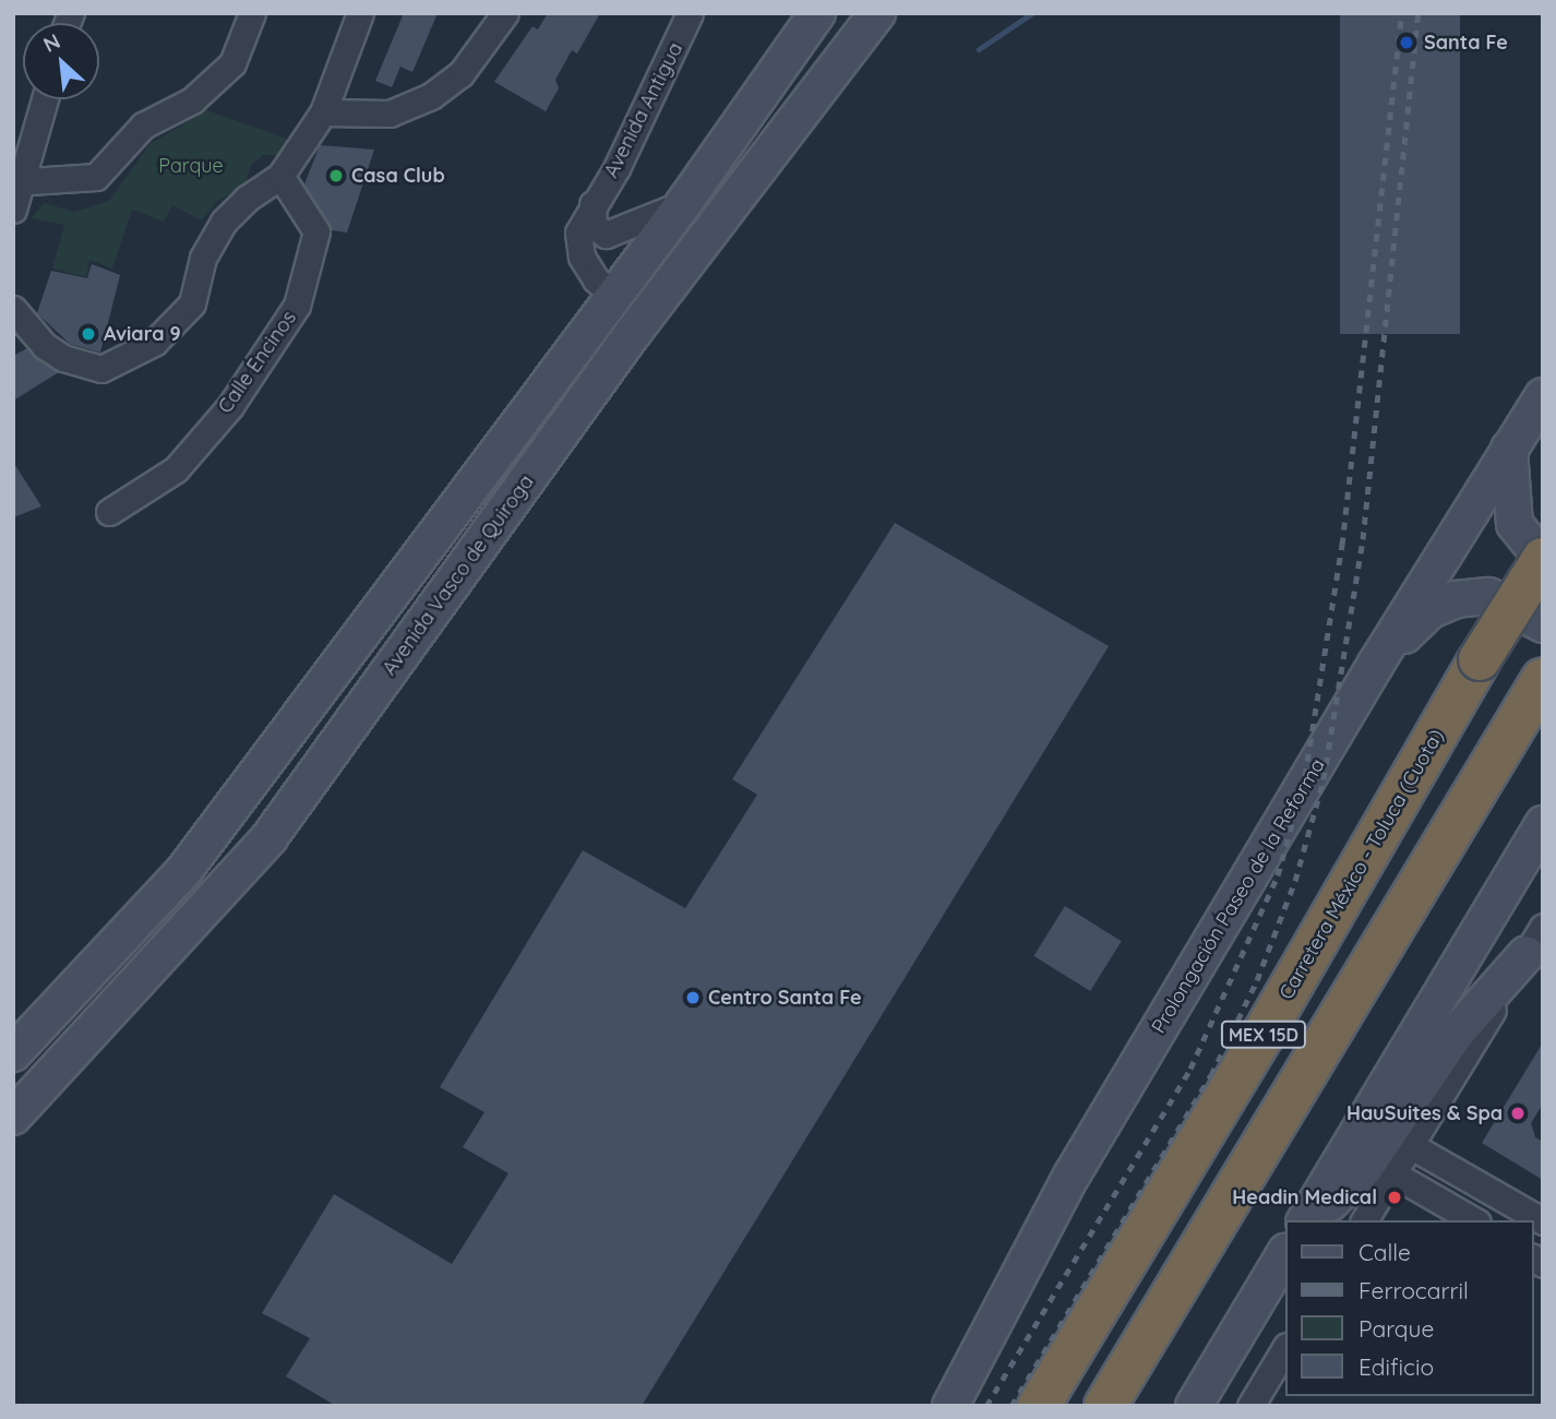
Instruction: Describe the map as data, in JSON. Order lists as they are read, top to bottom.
{
  "streets": {
    "highway": ["Carretera México - Toluca (Cuota)", "MEX 15D"],
    "main road": ["Avenida Vasco de Quiroga", "Prolongación Paseo de la Reforma"],
    "street": ["Avenida Antigua", "Calle Encinos"]
  },
  "parks": ["Parque"],
  "places": [
    "Santa Fe",
    "Casa Club",
    "Aviara 9",
    "Centro Santa Fe",
    "HauSuites & Spa",
    "Headin Medical"
  ],
  "legend": [
    "Calle",
    "Ferrocarril",
    "Parque",
    "Edificio"
  ],
  "north": "top left"
}
